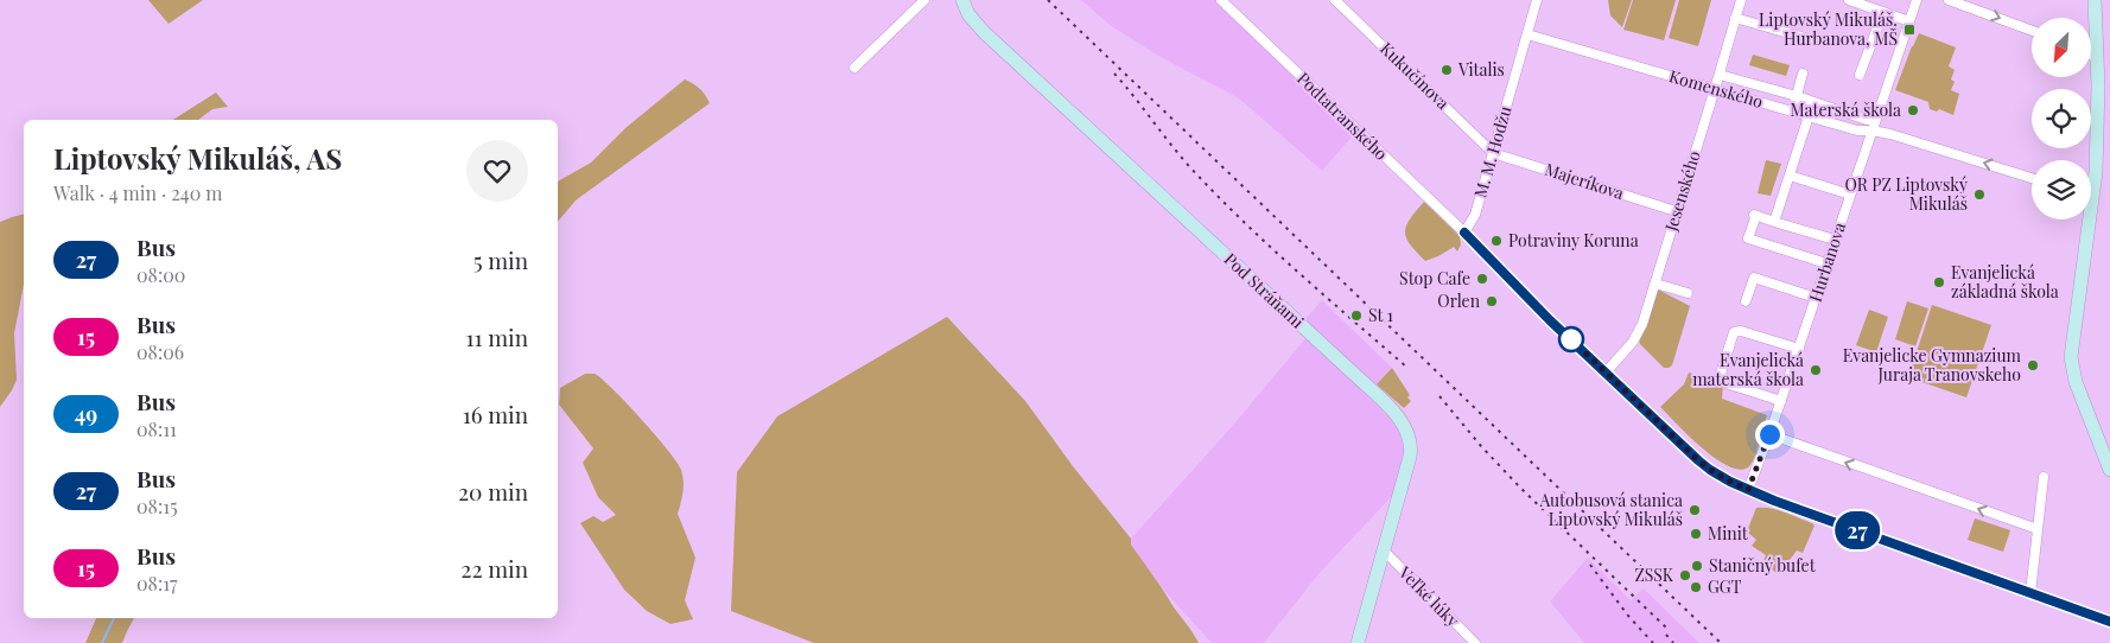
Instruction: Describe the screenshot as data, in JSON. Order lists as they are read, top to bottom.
{
  "streets": {
    "street": [
      "Kukučínova",
      "Komenského",
      "Podtatranského",
      "M. M. Hodžu",
      "Majeríkova",
      "Jesenského",
      "Hurbanova",
      "Pod Stráňami",
      "Veľké lúky"
    ]
  },
  "crossings": [
    ["Kukučínova", "M. M. Hodžu"],
    ["Kukučínova", "Majeríkova"],
    ["Komenského", "M. M. Hodžu"],
    ["Komenského", "Jesenského"],
    ["Komenského", "Hurbanova"],
    ["Podtatranského", "M. M. Hodžu"],
    ["Podtatranského", "Jesenského"],
    ["Podtatranského", "Hurbanova"],
    ["M. M. Hodžu", "Majeríkova"],
    ["Majeríkova", "Jesenského"],
    ["Pod Stráňami", "Veľké lúky"]
  ],
  "places": {
    "transit": ["Liptovský Mikuláš, Hurbanova, MŠ"],
    "other": [
      "Vitalis",
      "Materská škola",
      "OR PZ Liptovský Mikuláš",
      "Potraviny Koruna",
      "Stop Cafe",
      "Evanjelická základná škola",
      "Orlen",
      "St 1",
      "Evanjelicke Gymnazium Juraja Tranovskeho",
      "Evanjelická materská škola",
      "Autobusová stanica Liptovský Mikuláš",
      "Minit",
      "Staničný bufet",
      "ZSSK",
      "GGT"
    ]
  },
  "lines": ["bus line 27"],
  "north": "bottom left",
  "page": {
    "on_map": "27",
    "heading": ["Liptovský Mikuláš, AS", "Walk · 4 min · 240 m"],
    "list": [
      {
        "mark": "27",
        "name": "Bus",
        "note": "08:00",
        "value": "5 min"
      },
      {
        "mark": "15",
        "name": "Bus",
        "note": "08:06",
        "value": "11 min"
      },
      {
        "mark": "49",
        "name": "Bus",
        "note": "08:11",
        "value": "16 min"
      },
      {
        "mark": "27",
        "name": "Bus",
        "note": "08:15",
        "value": "20 min"
      },
      {
        "mark": "15",
        "name": "Bus",
        "note": "08:17",
        "value": "22 min"
      }
    ]
  }
}
